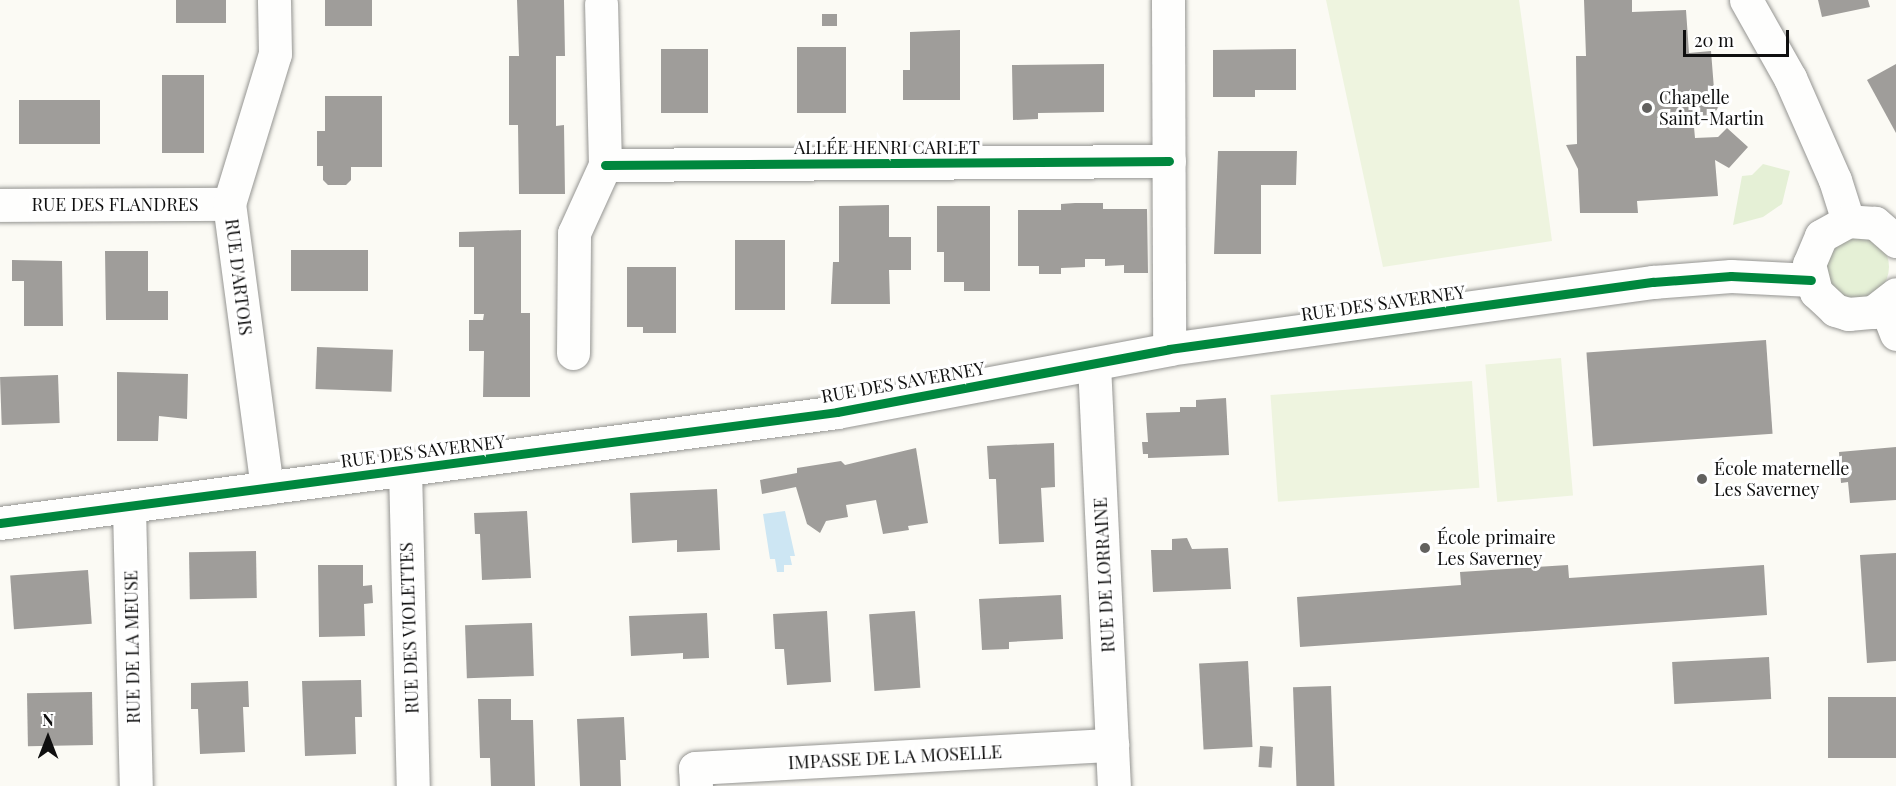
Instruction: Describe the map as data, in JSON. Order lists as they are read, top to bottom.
{
  "streets": {
    "street": [
      "ALLÉE HENRI CARLET",
      "RUE DES FLANDRES",
      "RUE D'ARTOIS",
      "RUE DES SAVERNEY",
      "RUE DE LORRAINE",
      "RUE DES VIOLETTES",
      "RUE DE LA MEUSE",
      "IMPASSE DE LA MOSELLE"
    ]
  },
  "crossings": [
    ["RUE DES FLANDRES", "RUE D'ARTOIS"],
    ["RUE D'ARTOIS", "RUE DES SAVERNEY"],
    ["RUE DES SAVERNEY", "RUE DE LORRAINE"],
    ["RUE DES SAVERNEY", "RUE DES VIOLETTES"],
    ["RUE DES SAVERNEY", "RUE DE LA MEUSE"],
    ["RUE DE LORRAINE", "IMPASSE DE LA MOSELLE"]
  ],
  "places": ["Chapelle Saint-Martin", "École maternelle Les Saverney", "École primaire Les Saverney"],
  "scale_bar": "20 m",
  "north": "top"
}
